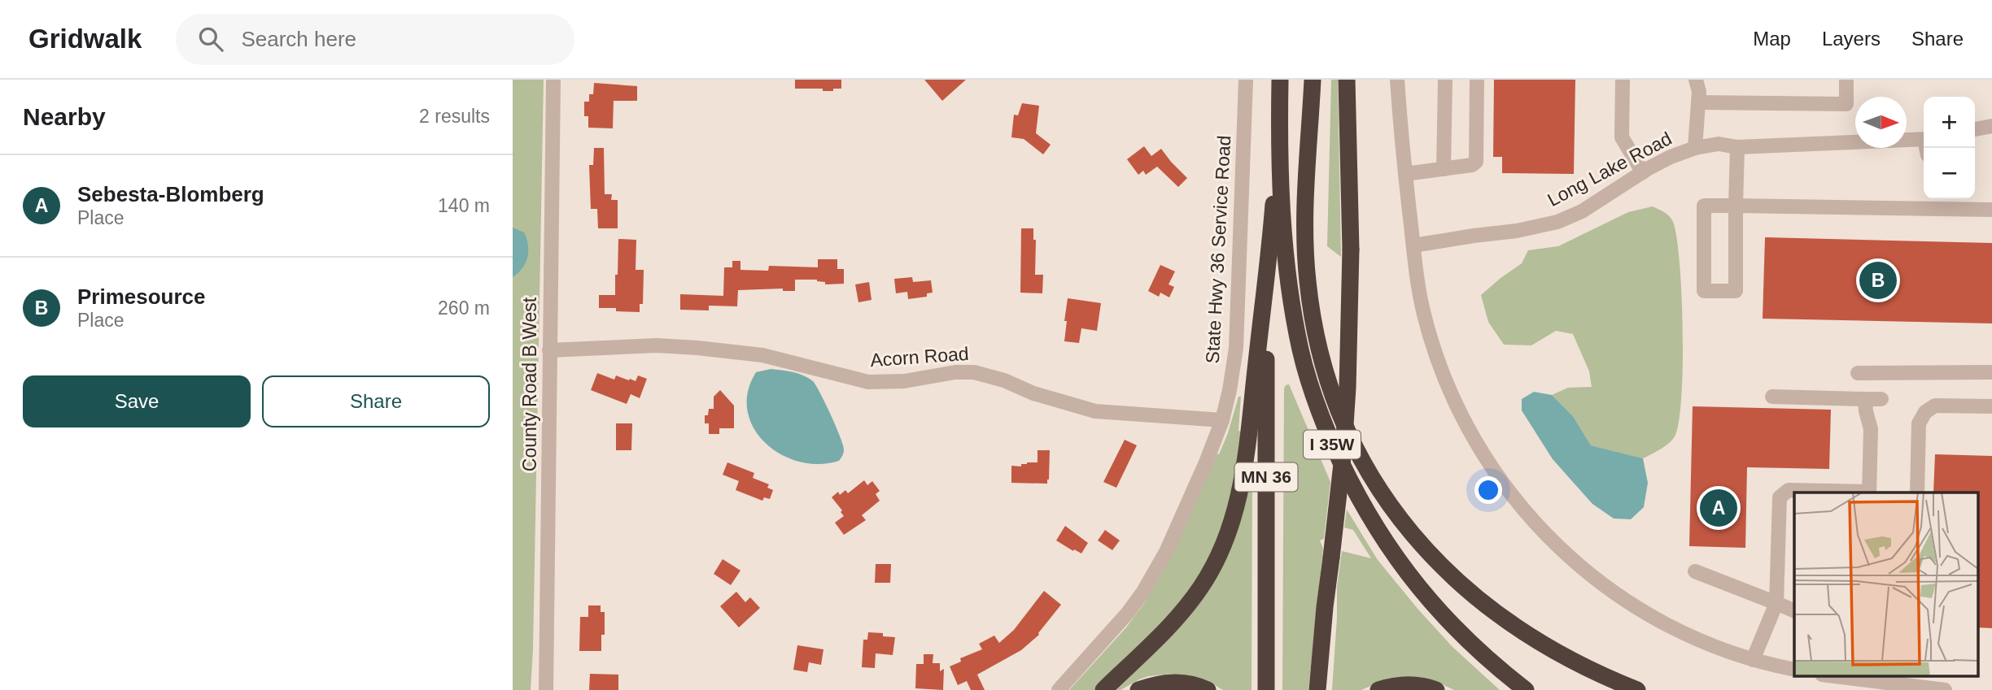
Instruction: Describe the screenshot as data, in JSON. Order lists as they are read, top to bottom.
{
  "streets": {
    "highway": ["I 35W", "MN 36"],
    "street": [
      "Long Lake Road",
      "State Hwy 36 Service Road",
      "Acorn Road",
      "County Road B West"
    ]
  },
  "crossings": [
    ["State Hwy 36 Service Road", "Acorn Road"],
    ["Acorn Road", "County Road B West"],
    ["I 35W", "MN 36"]
  ],
  "north": "right",
  "page": {
    "header": "Gridwalk",
    "search": "Search here",
    "nav": ["Map", "Layers", "Share"],
    "heading": ["Nearby", "2 results"],
    "map_buttons": ["+", "−"],
    "list": [
      {
        "mark": "A",
        "name": "Sebesta-Blomberg",
        "note": "Place",
        "value": "140 m"
      },
      {
        "mark": "B",
        "name": "Primesource",
        "note": "Place",
        "value": "260 m"
      }
    ],
    "pins": ["B", "A"],
    "buttons": ["Save", "Share"]
  }
}
